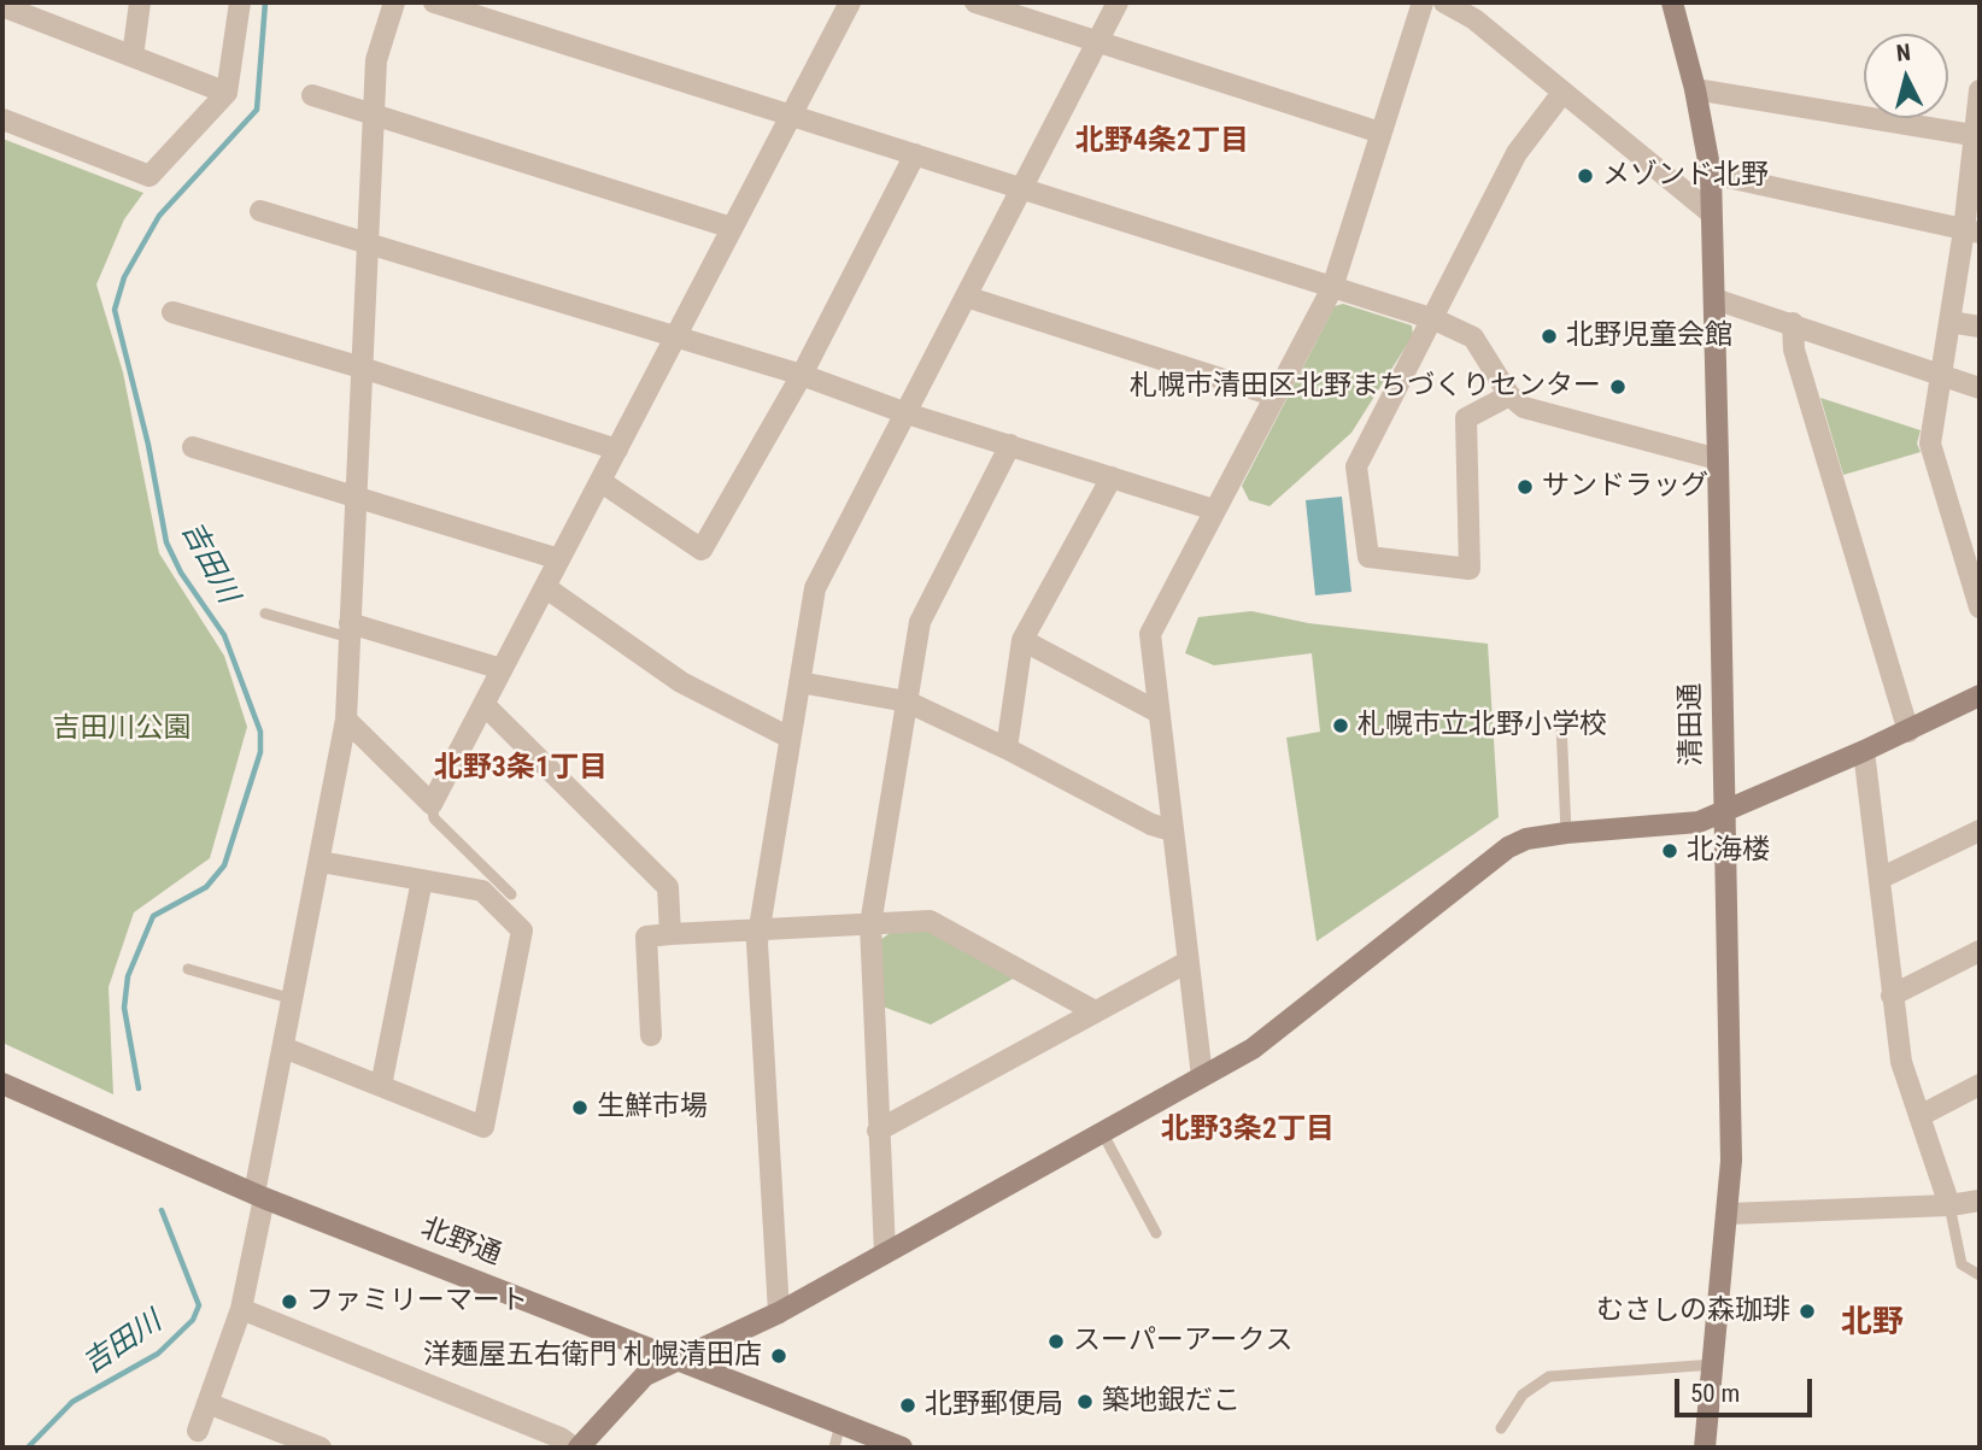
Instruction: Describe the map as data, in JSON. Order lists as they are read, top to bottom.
{
  "streets": {
    "street": ["清田通", "北野通"]
  },
  "districts": [
    "北野4条2丁目",
    "北野3条1丁目",
    "北野3条2丁目",
    "北野"
  ],
  "water": ["吉田川"],
  "parks": ["吉田川公園"],
  "places": [
    "メゾンド北野",
    "北野児童会館",
    "札幌市清田区北野まちづくりセンター",
    "サンドラッグ",
    "札幌市立北野小学校",
    "北海楼",
    "生鮮市場",
    "ファミリーマート",
    "むさしの森珈琲",
    "スーパーアークス",
    "洋麺屋五右衛門 札幌清田店",
    "築地銀だこ",
    "北野郵便局"
  ],
  "scale_bar": "50 m",
  "north": "top"
}
